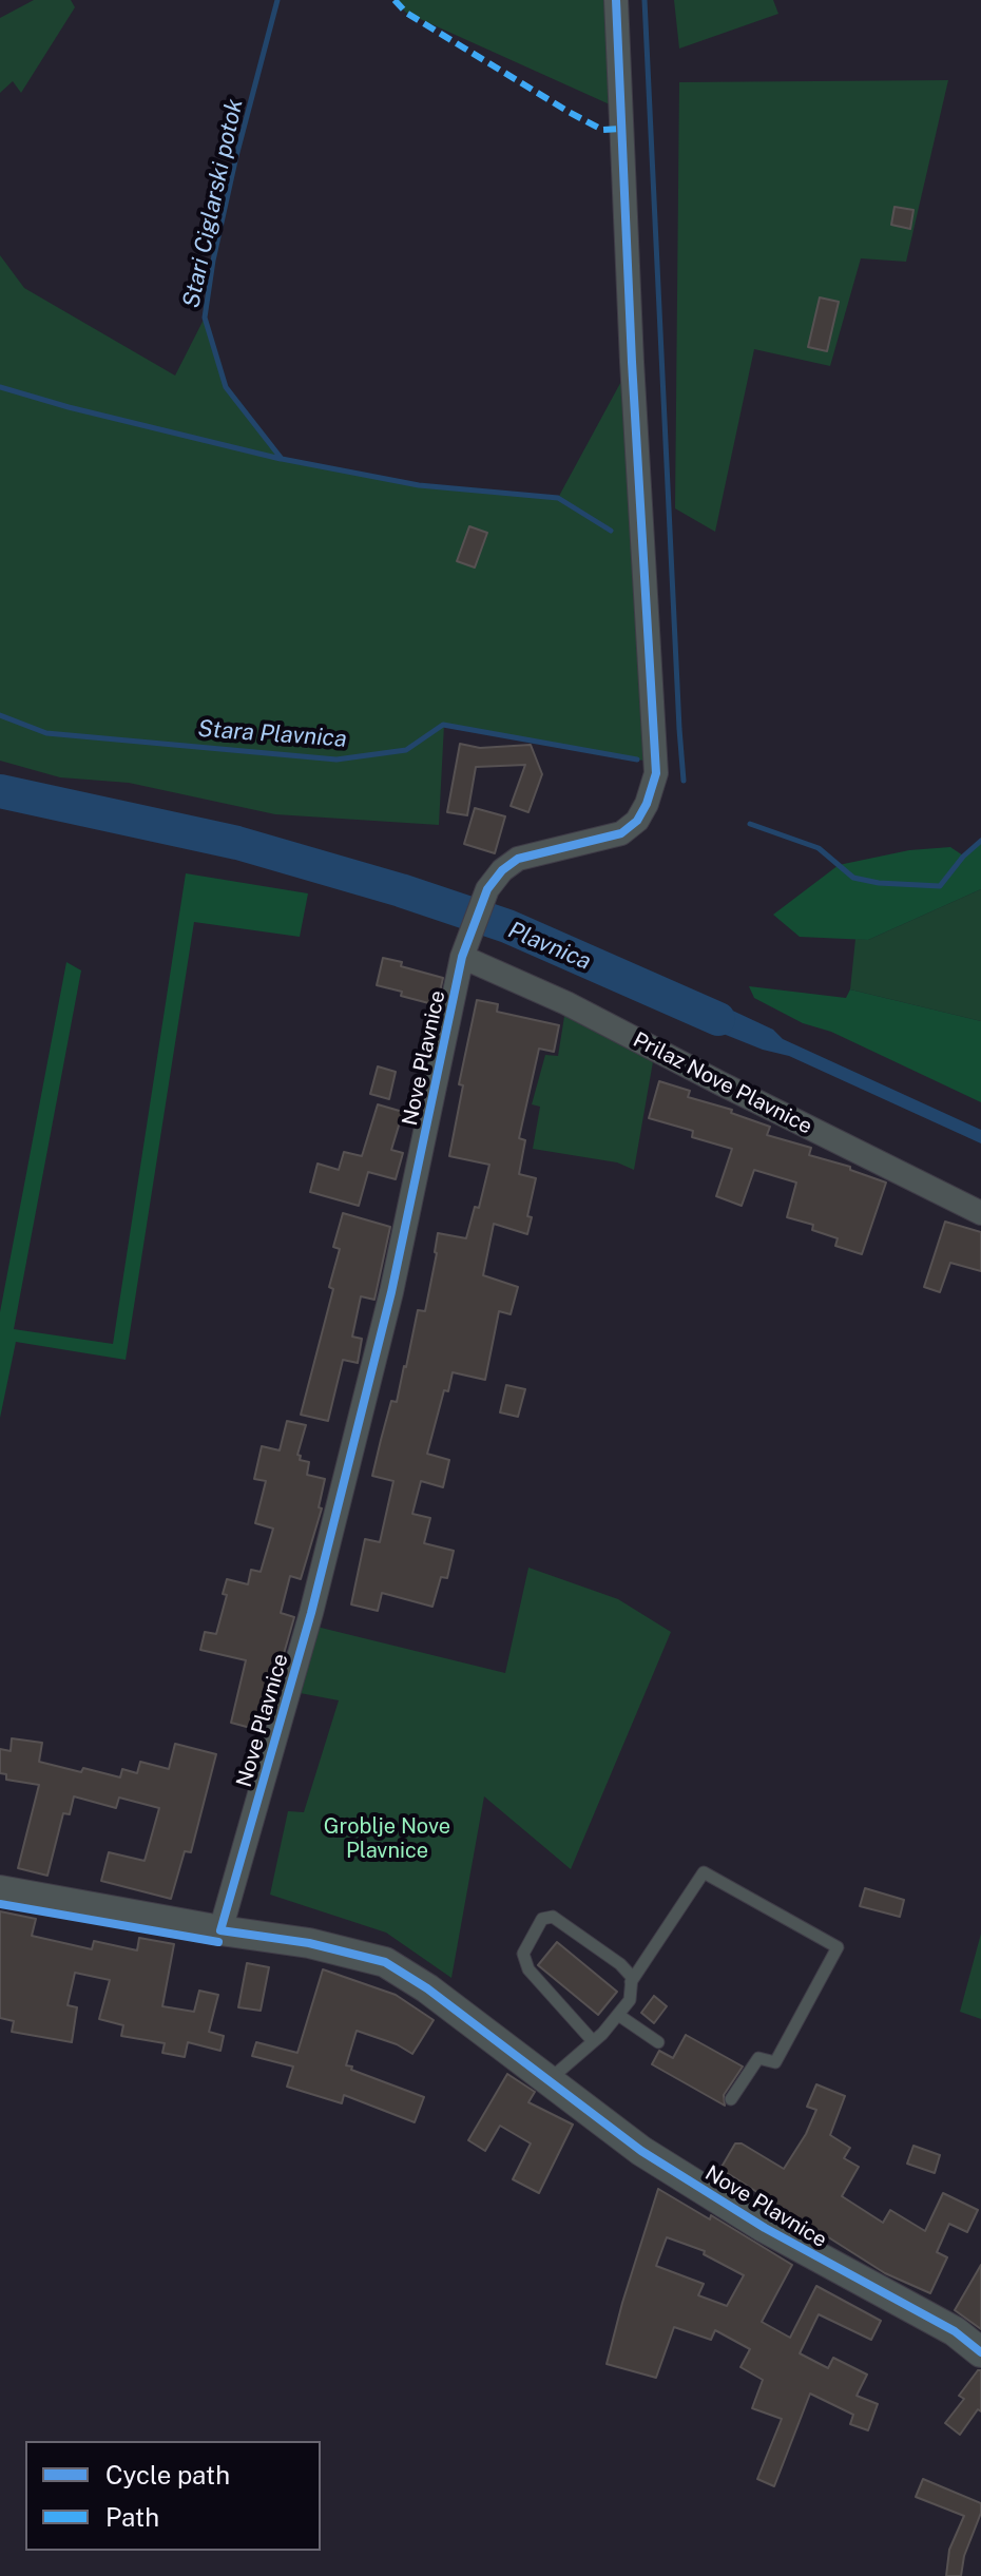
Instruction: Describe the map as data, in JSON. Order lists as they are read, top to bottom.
{
  "streets": {
    "street": ["Nove Plavnice", "Prilaz Nove Plavnice"]
  },
  "crossings": [
    ["Nove Plavnice", "Prilaz Nove Plavnice"]
  ],
  "water": ["Stari Ciglarski potok", "Stara Plavnica", "Plavnica"],
  "parks": ["Groblje Nove Plavnice"],
  "legend": ["Cycle path", "Path"]
}
